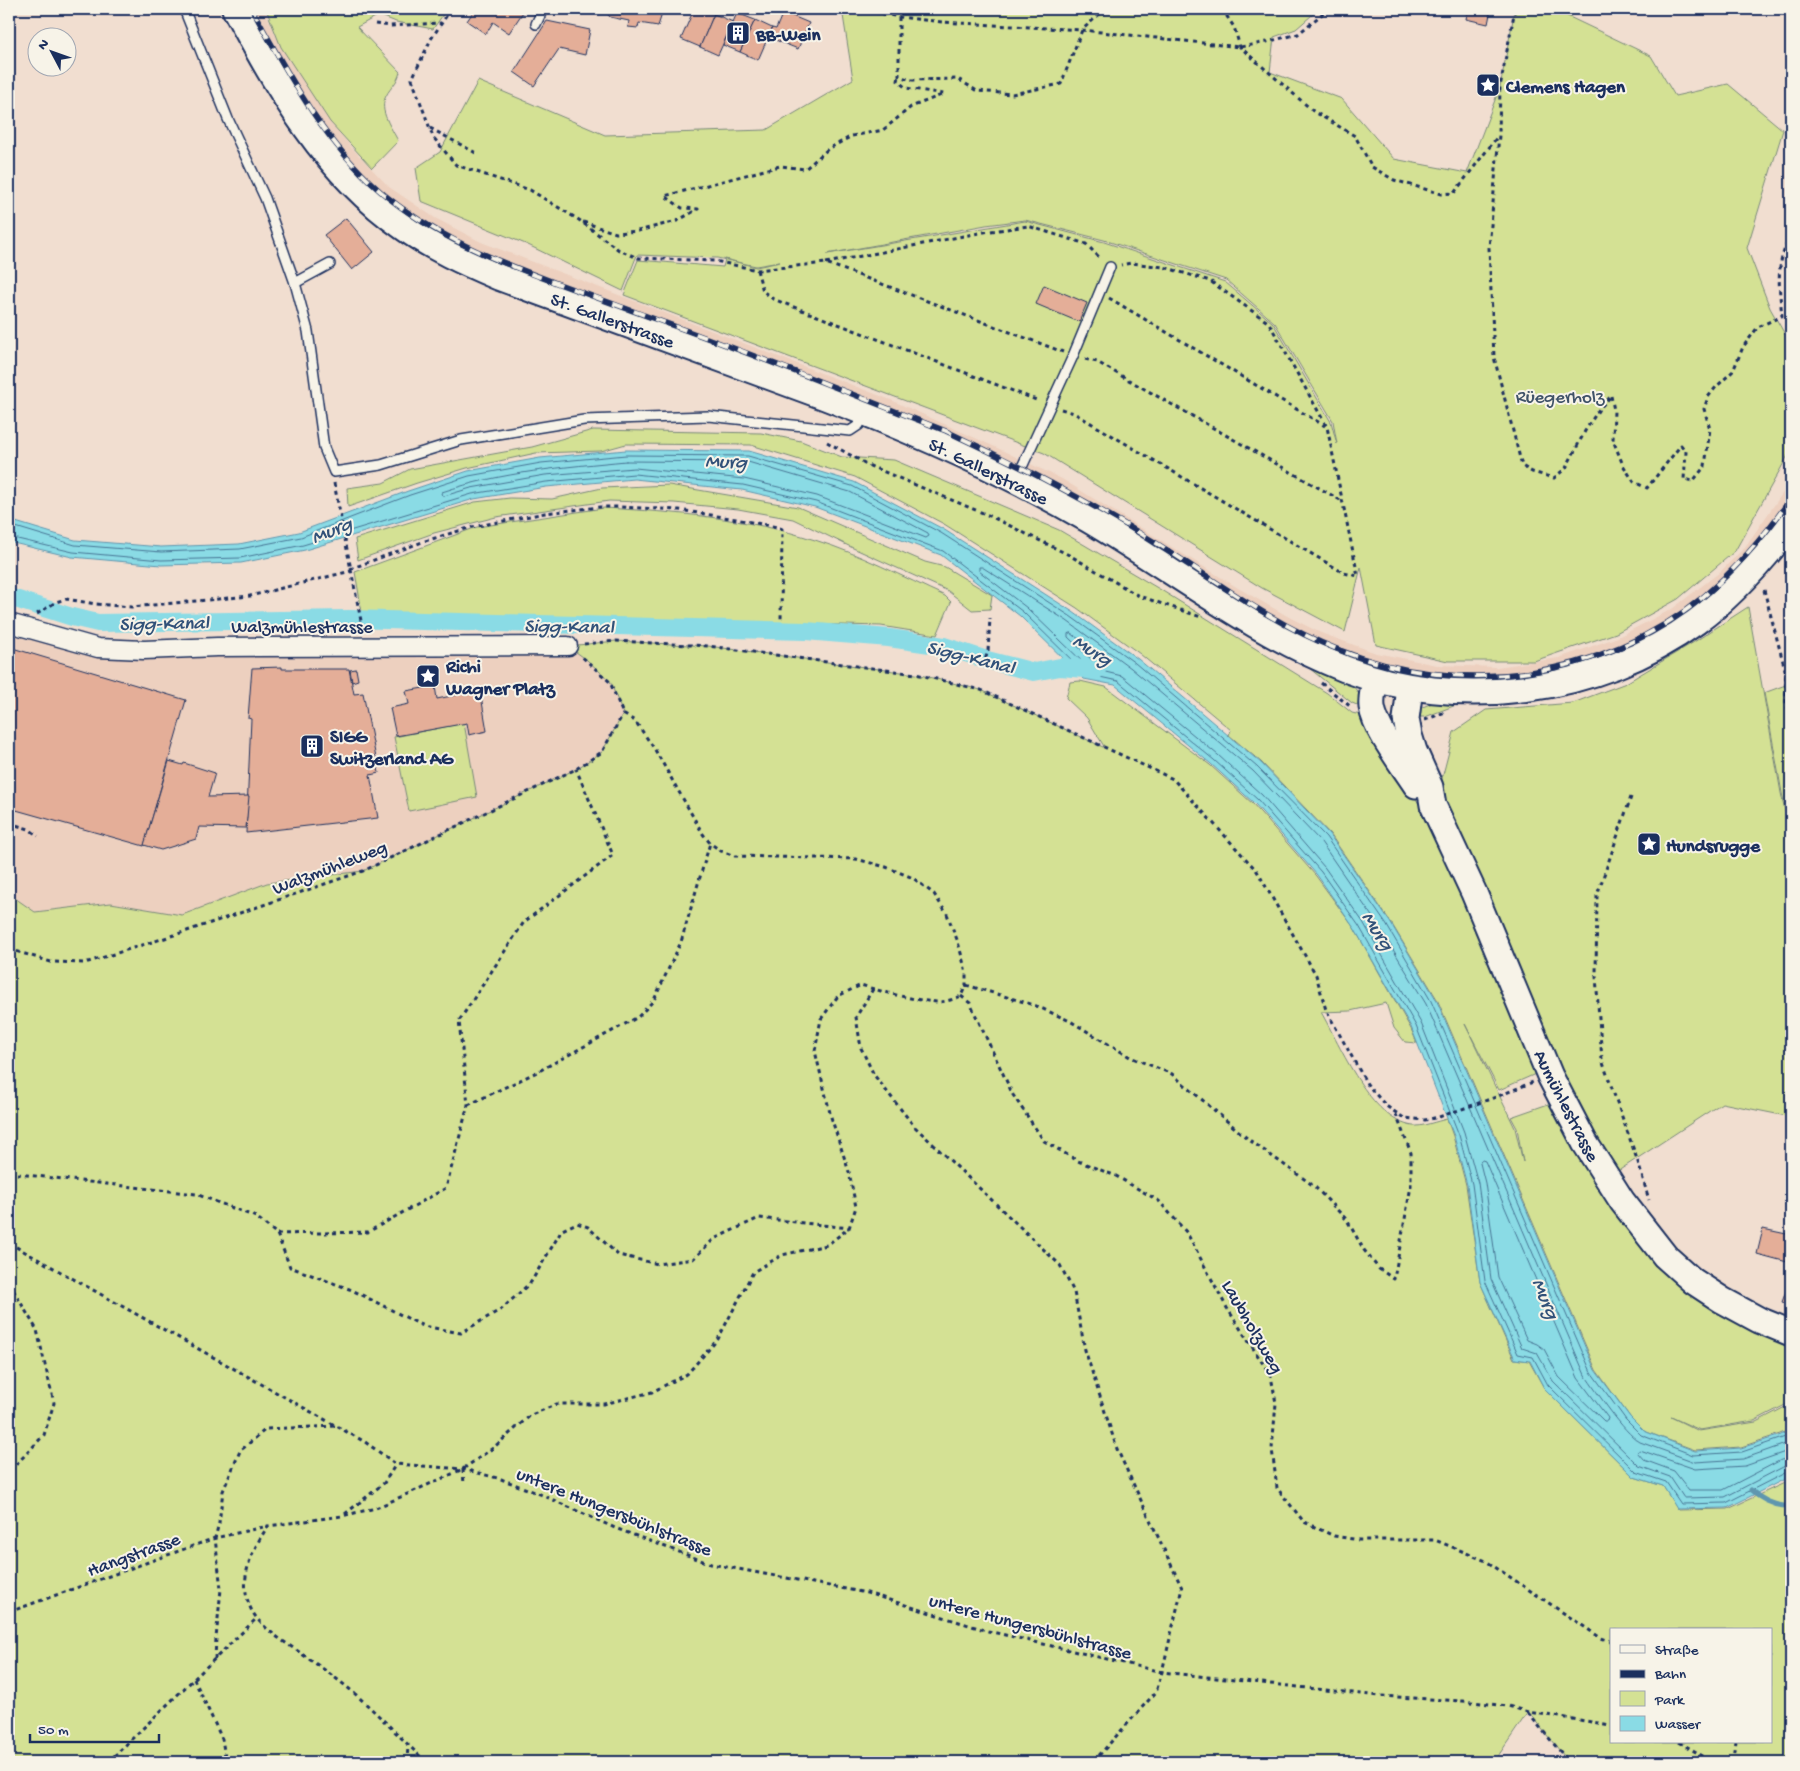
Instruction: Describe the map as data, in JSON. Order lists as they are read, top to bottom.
{
  "streets": {
    "main road": ["St. Gallerstrasse", "Aumühlestrasse"],
    "street": ["Walzmühlestrasse"],
    "path": [
      "Walzmühleweg",
      "Laubholzweg",
      "untere Hungersbühlstrasse",
      "Hangstrasse"
    ]
  },
  "crossings": [
    ["St. Gallerstrasse", "Aumühlestrasse"],
    ["untere Hungersbühlstrasse", "Hangstrasse"]
  ],
  "water": ["Murg", "Sigg-Kanal"],
  "parks": ["Rüegerholz"],
  "places": {
    "building": ["BB-Wein", "SIGG Switzerland AG"],
    "place": ["Clemens Hagen", "Richi Wagner Platz", "Hundsrugge"]
  },
  "legend": [
    "Straße",
    "Bahn",
    "Park",
    "Wasser"
  ],
  "scale_bar": "50 m",
  "north": "top left"
}
